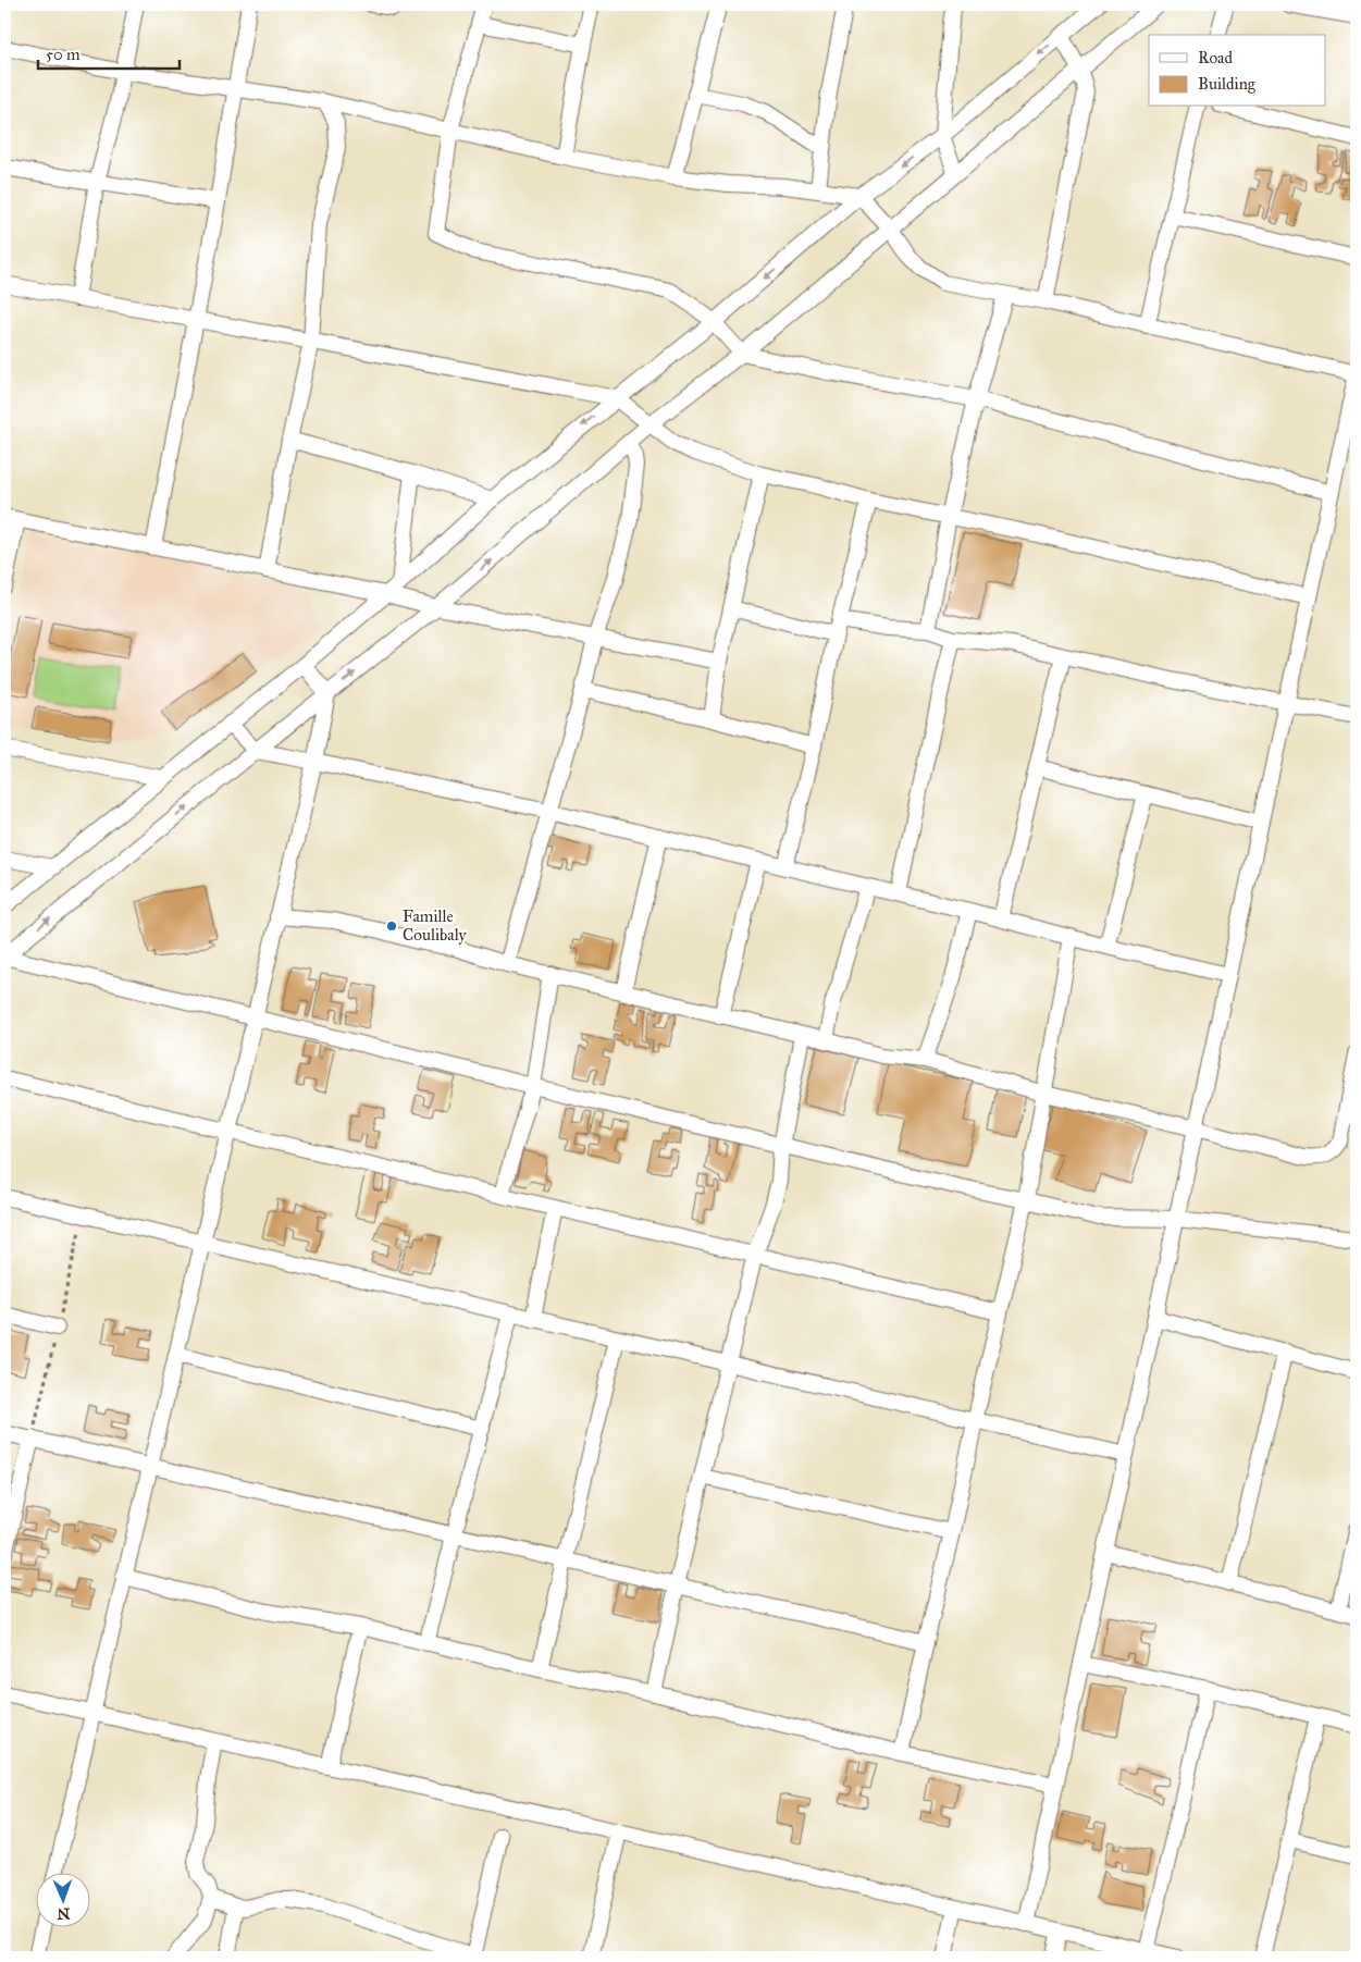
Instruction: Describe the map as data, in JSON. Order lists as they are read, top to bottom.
{
  "places": ["Famille Coulibaly"],
  "legend": ["Road", "Building"],
  "scale_bar": "50 m",
  "north": "bottom"
}
